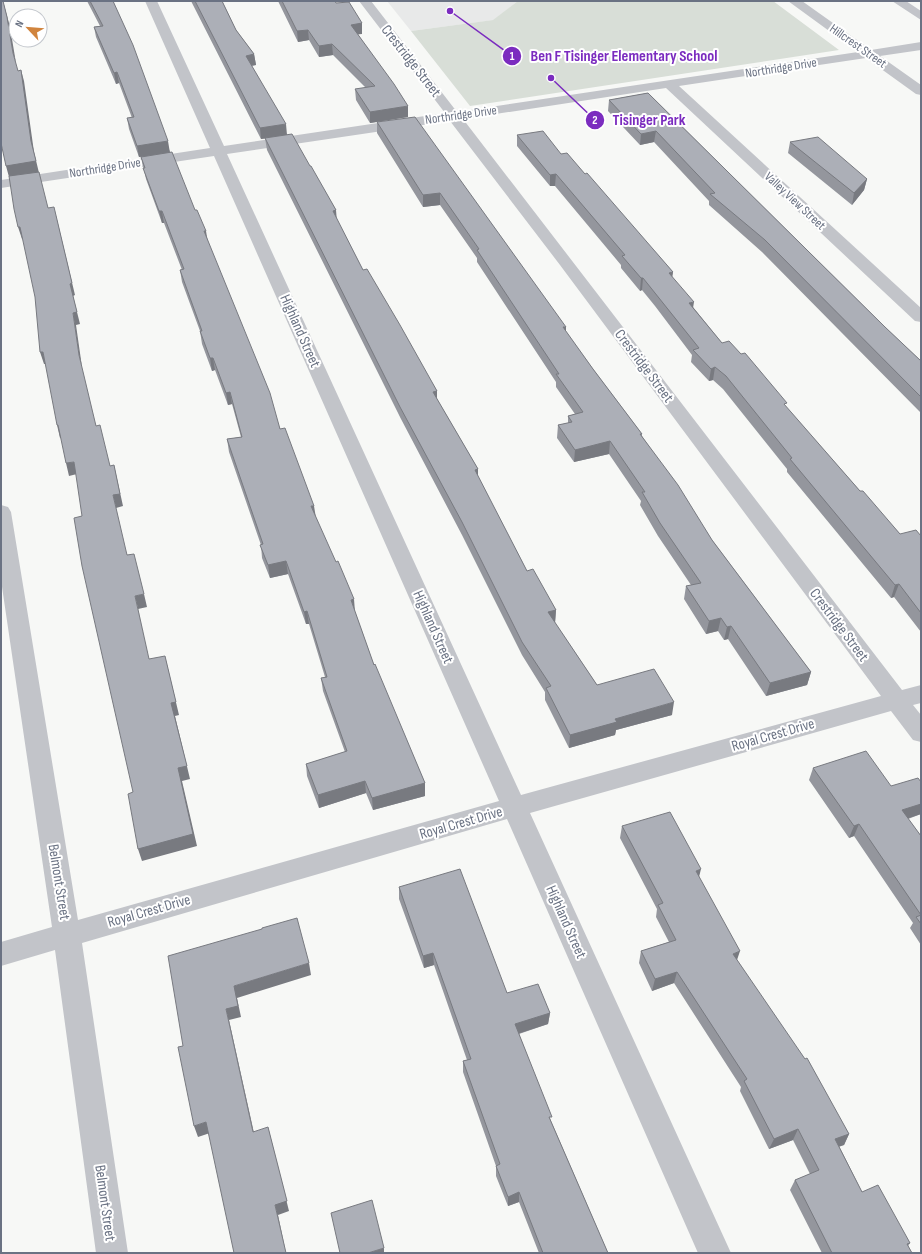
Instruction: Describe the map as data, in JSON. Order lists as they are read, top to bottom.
{
  "streets": {
    "street": [
      "Hillcrest Street",
      "Crestridge Street",
      "Northridge Drive",
      "Valley View Street",
      "Highland Street",
      "Royal Crest Drive",
      "Belmont Street"
    ]
  },
  "crossings": [
    ["Hillcrest Street", "Northridge Drive"],
    ["Crestridge Street", "Northridge Drive"],
    ["Crestridge Street", "Royal Crest Drive"],
    ["Northridge Drive", "Valley View Street"],
    ["Northridge Drive", "Highland Street"],
    ["Highland Street", "Royal Crest Drive"],
    ["Royal Crest Drive", "Belmont Street"]
  ],
  "places": ["Ben F Tisinger Elementary School", "Tisinger Park"],
  "north": "top left"
}
